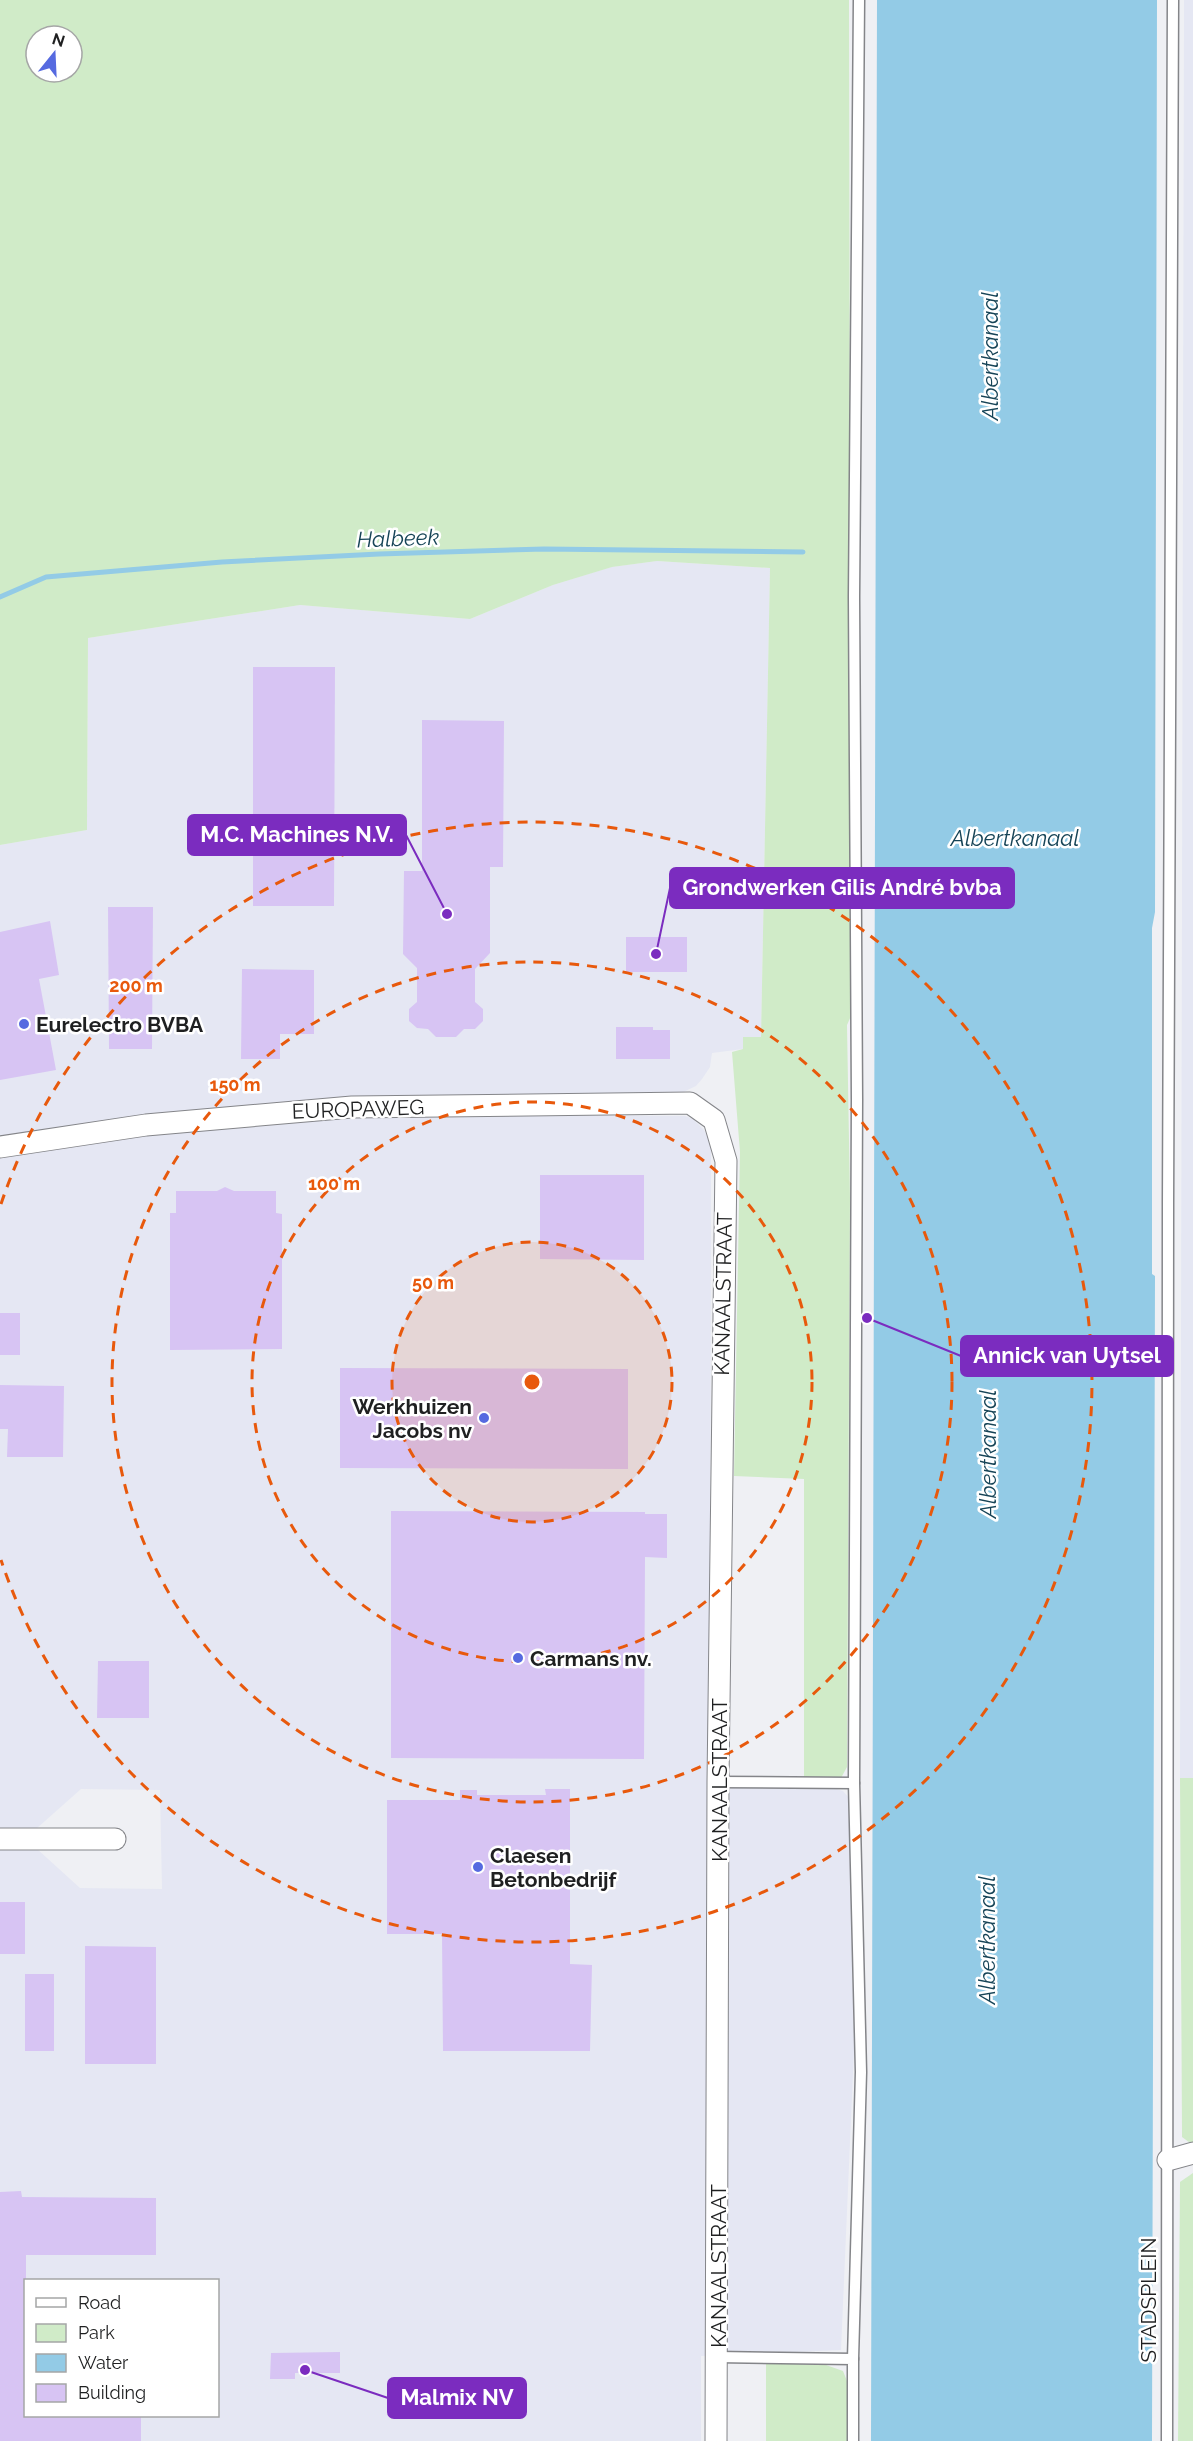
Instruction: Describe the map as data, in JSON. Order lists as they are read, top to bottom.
{
  "streets": {
    "street": ["EUROPAWEG", "KANAALSTRAAT"],
    "lane": ["STADSPLEIN"]
  },
  "crossings": [
    ["EUROPAWEG", "KANAALSTRAAT"]
  ],
  "water": ["Albertkanaal", "Halbeek"],
  "places": [
    "M.C. Machines N.V.",
    "Grondwerken Gilis André bvba",
    "Eurelectro BVBA",
    "Annick van Uytsel",
    "Werkhuizen Jacobs nv",
    "Carmans nv.",
    "Claesen Betonbedrijf",
    "Malmix NV"
  ],
  "legend": [
    "Road",
    "Park",
    "Water",
    "Building"
  ],
  "north": "top",
  "rings": [
    "200 m",
    "150 m",
    "100 m",
    "50 m"
  ]
}
